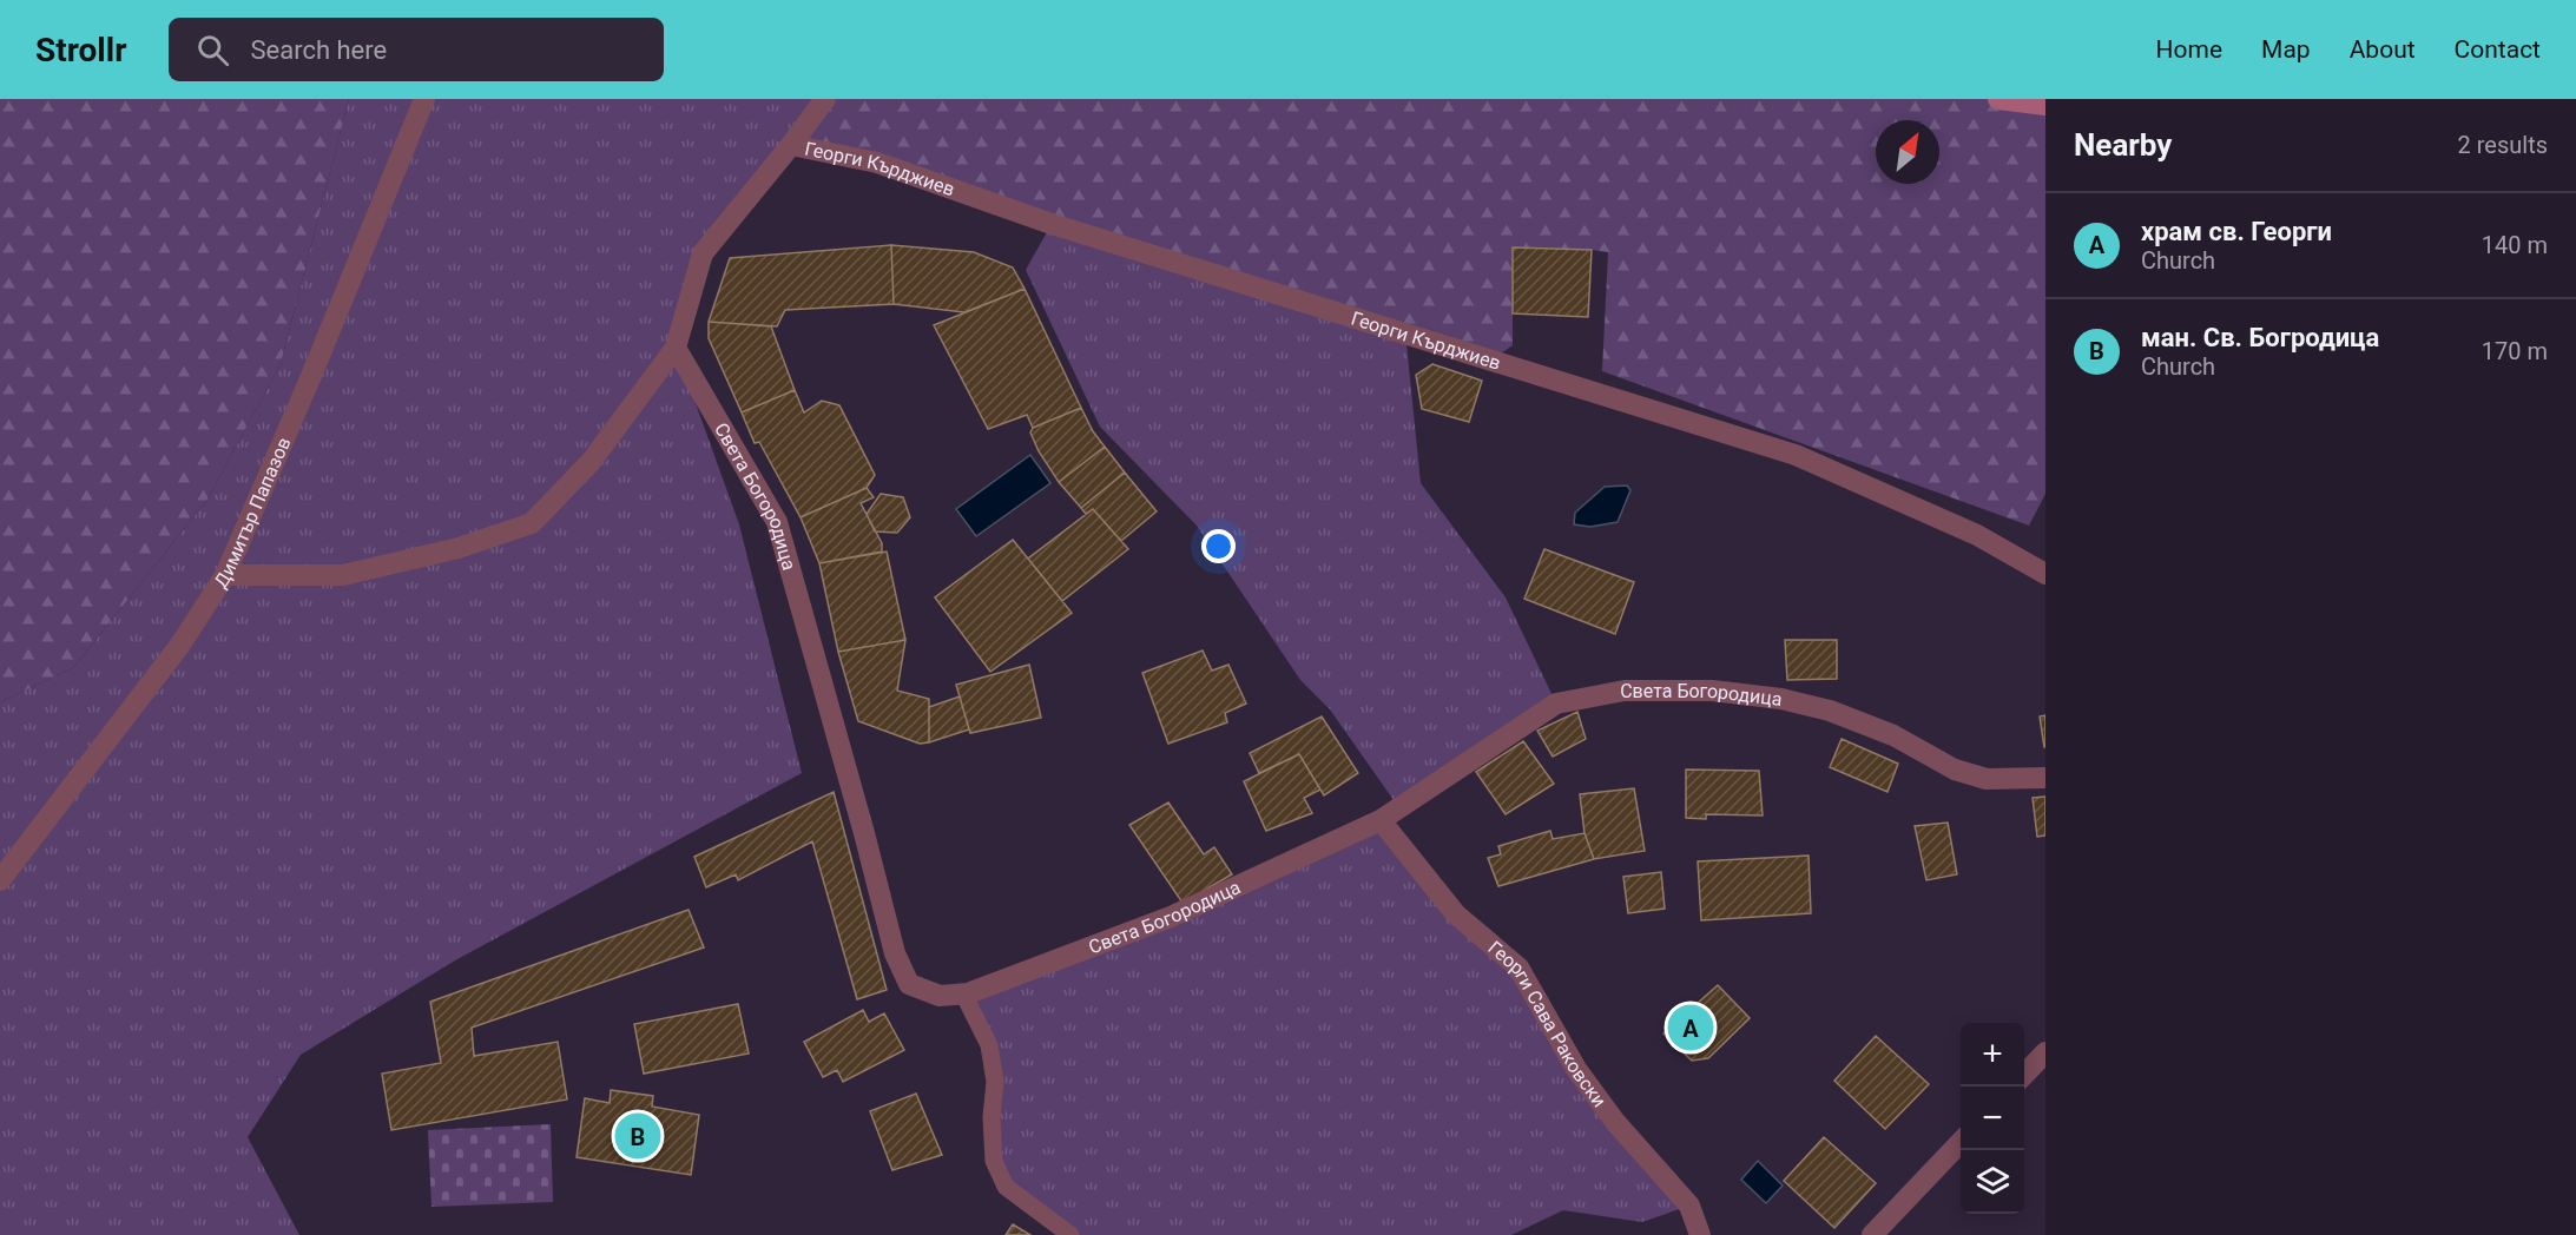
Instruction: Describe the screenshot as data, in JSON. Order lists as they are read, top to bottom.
{
  "streets": {
    "street": [
      "Георги Кърджиев",
      "Света Богородица",
      "Димитър Папазов",
      "Георги Сава Раковски"
    ]
  },
  "crossings": [
    ["Света Богородица", "Георги Сава Раковски"]
  ],
  "north": "top right",
  "page": {
    "header": "Strollr",
    "search": "Search here",
    "nav": [
      "Home",
      "Map",
      "About",
      "Contact"
    ],
    "heading": ["Nearby", "2 results"],
    "list": [
      {
        "mark": "A",
        "name": "храм св. Георги",
        "note": "Church",
        "value": "140 m"
      },
      {
        "mark": "B",
        "name": "ман. Св. Богродица",
        "note": "Church",
        "value": "170 m"
      }
    ],
    "pins": ["A", "B"],
    "map_buttons": ["+", "−"]
  }
}
